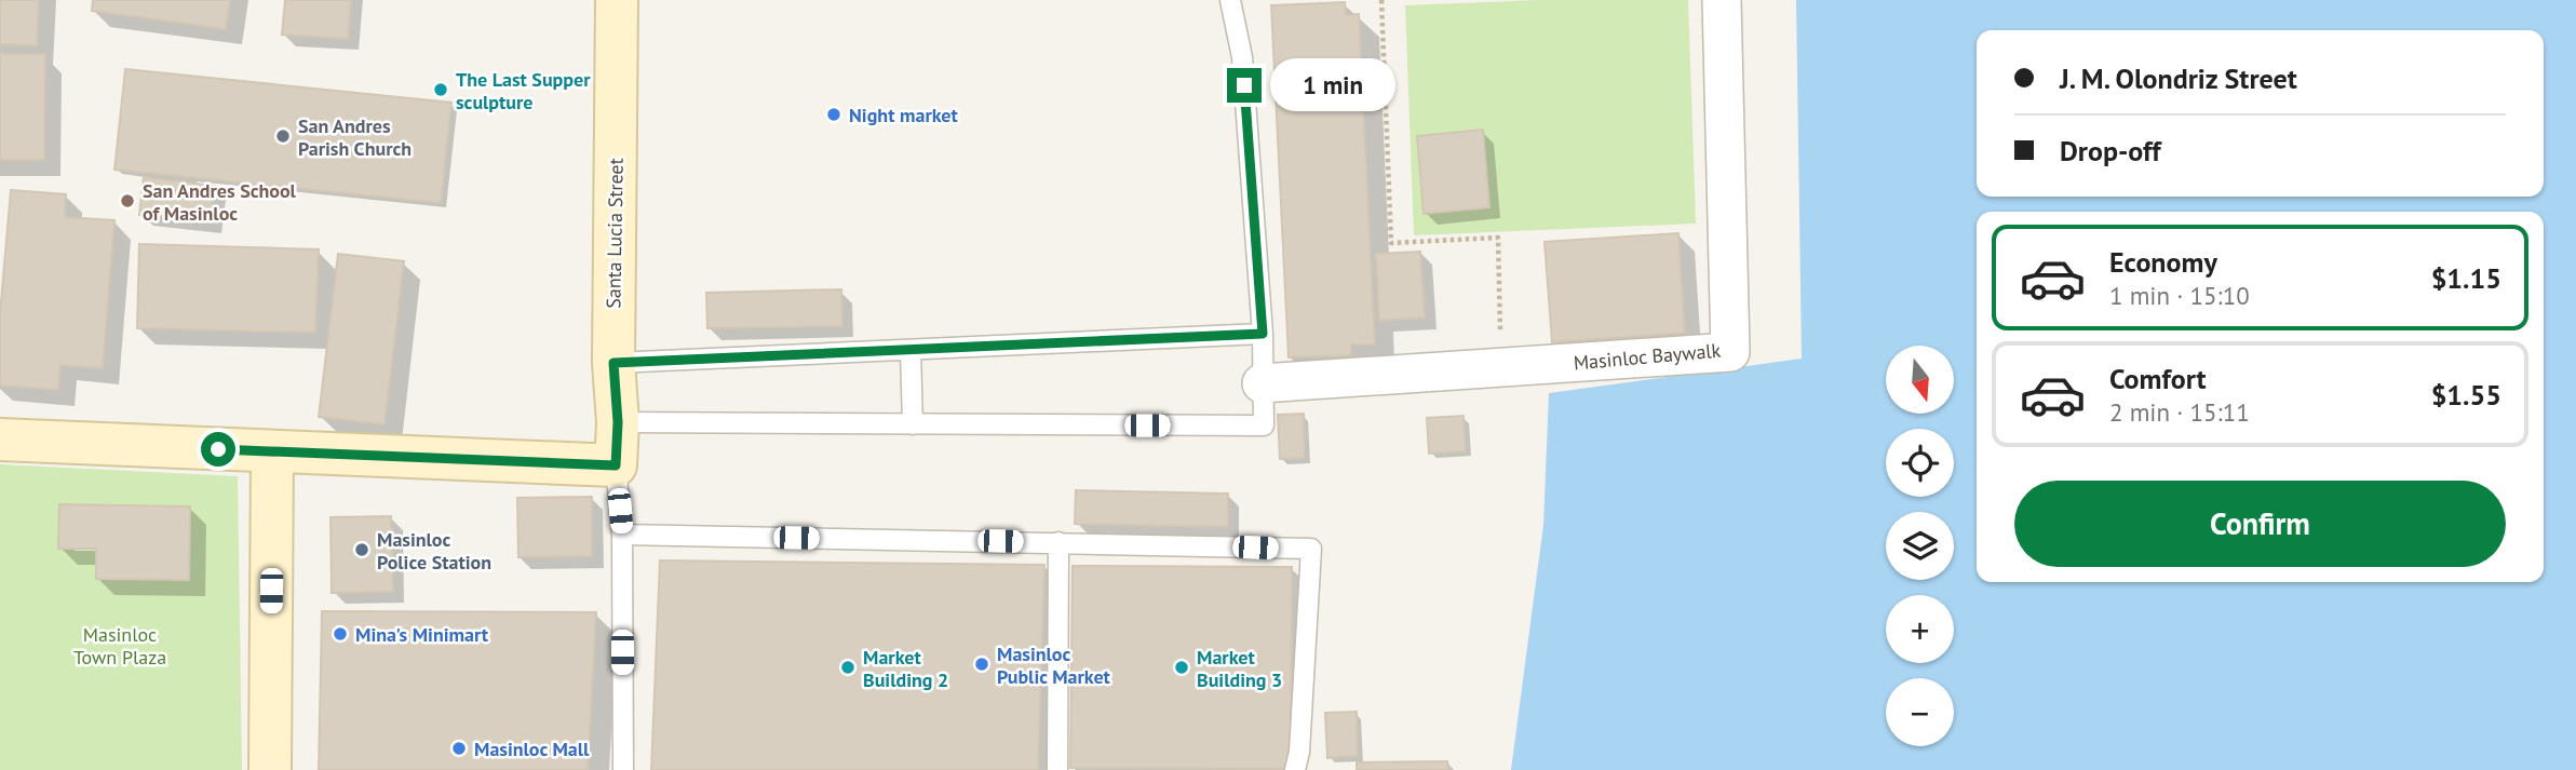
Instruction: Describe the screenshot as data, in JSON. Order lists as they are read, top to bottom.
{
  "streets": {
    "street": ["Santa Lucia Street", "Masinloc Baywalk"]
  },
  "parks": ["Masinloc Town Plaza"],
  "places": [
    "The Last Supper sculpture",
    "Night market",
    "San Andres Parish Church",
    "San Andres School of Masinloc",
    "Masinloc Police Station",
    "Mina's Minimart",
    "Masinloc Public Market",
    "Market Building 2",
    "Market Building 3",
    "Masinloc Mall"
  ],
  "north": "bottom",
  "page": {
    "banner": ["J. M. Olondriz Street", "Drop-off"],
    "bubble": "1 min",
    "list": [
      {
        "name": "Economy",
        "note": "1 min · 15:10",
        "value": "$1.15"
      },
      {
        "name": "Comfort",
        "note": "2 min · 15:11",
        "value": "$1.55"
      }
    ],
    "map_buttons": ["+", "−"],
    "buttons": "Confirm"
  }
}
